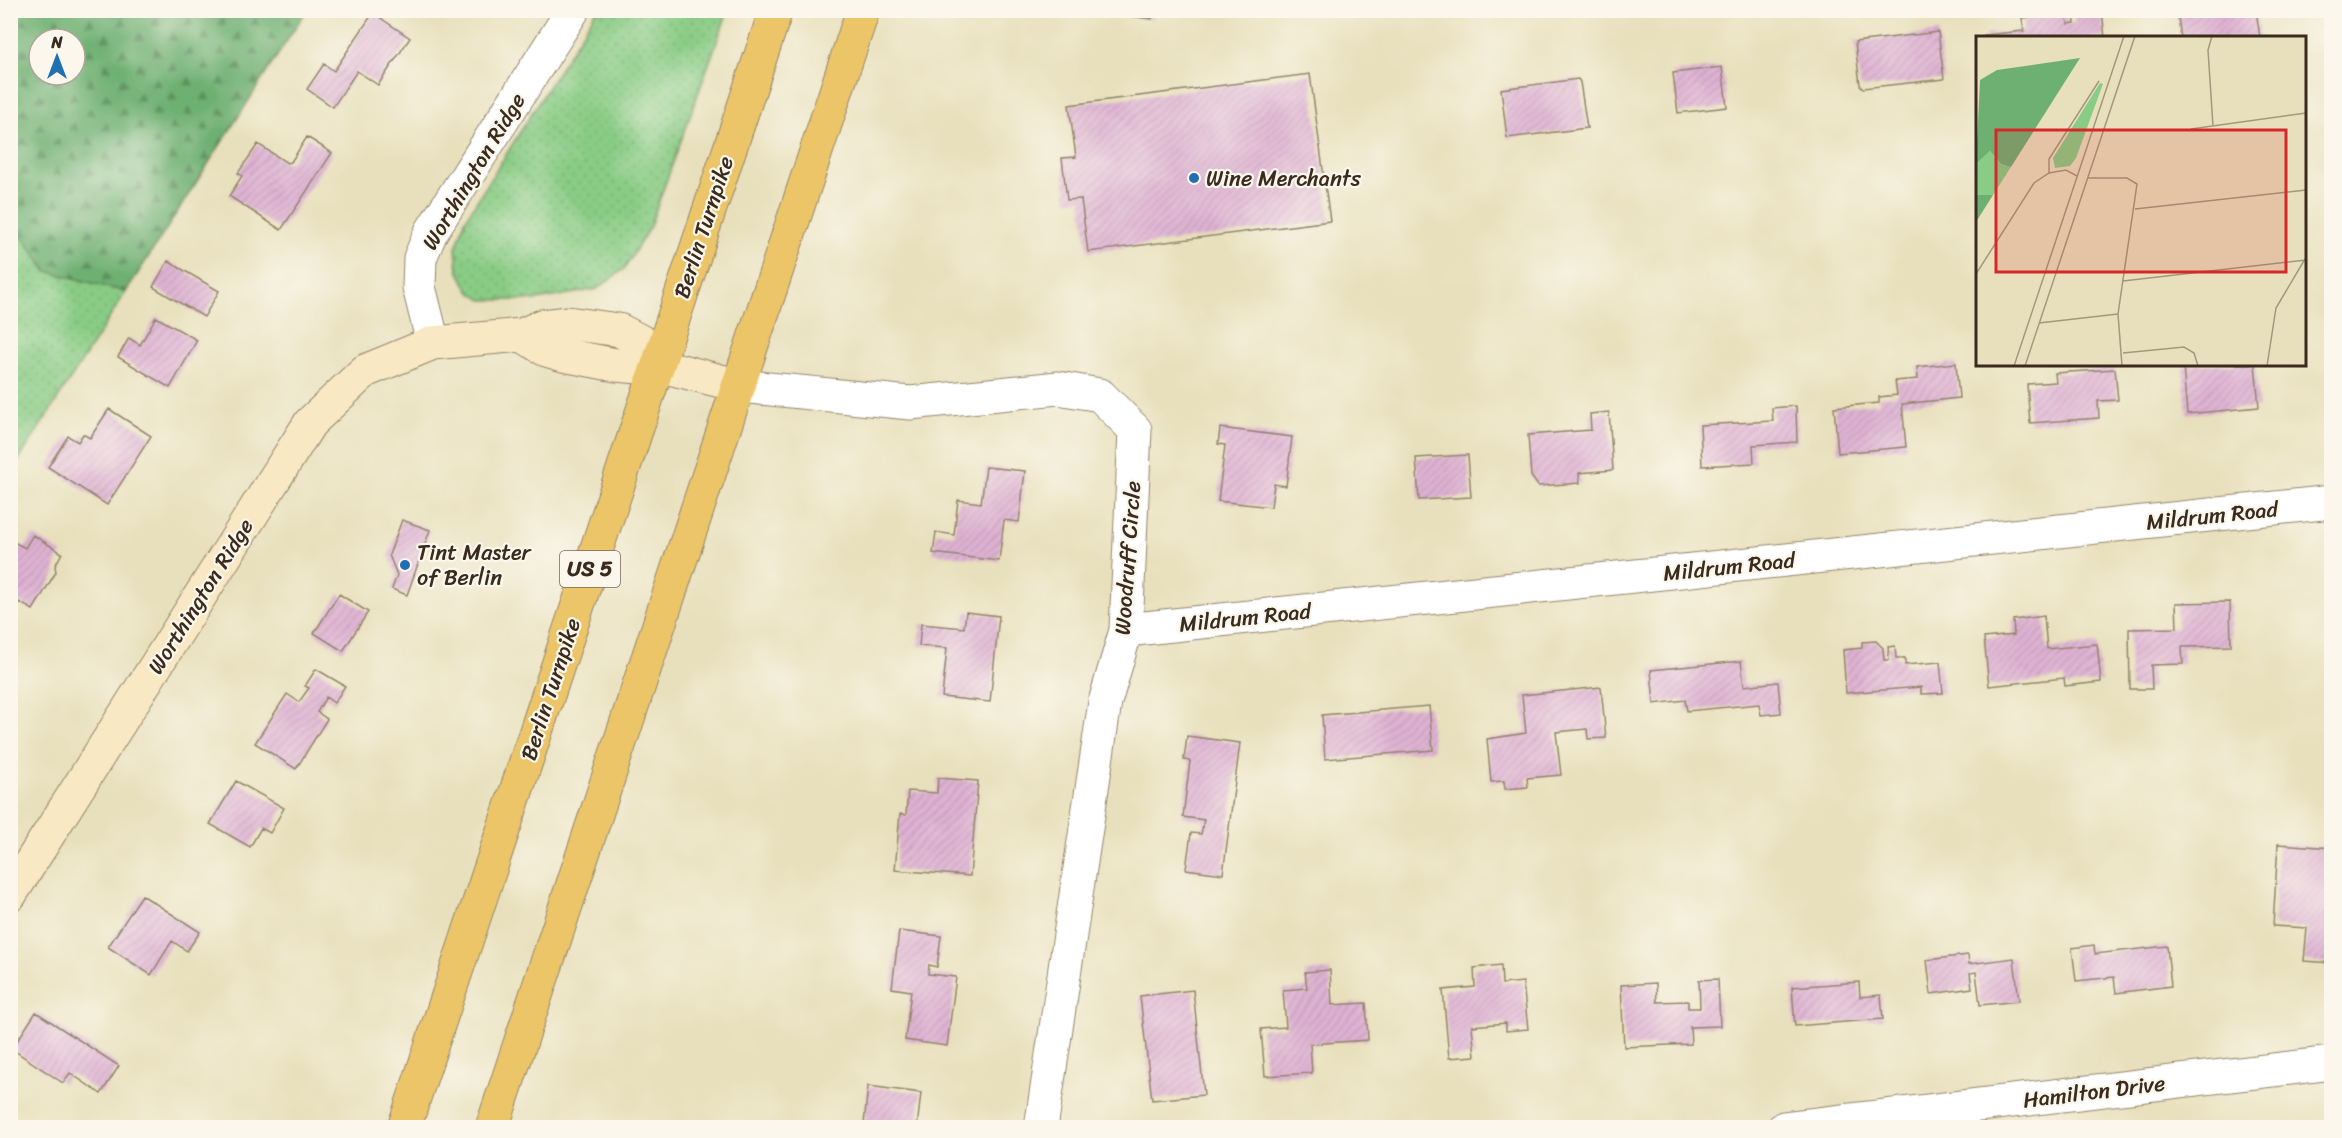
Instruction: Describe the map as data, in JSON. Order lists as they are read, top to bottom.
{
  "streets": {
    "highway": ["Berlin Turnpike", "US 5"],
    "main road": ["Worthington Ridge"],
    "street": ["Mildrum Road", "Woodruff Circle", "Hamilton Drive"]
  },
  "crossings": [
    ["Worthington Ridge", "Berlin Turnpike"],
    ["Mildrum Road", "Woodruff Circle"]
  ],
  "places": ["Wine Merchants", "Tint Master of Berlin"],
  "north": "top"
}
